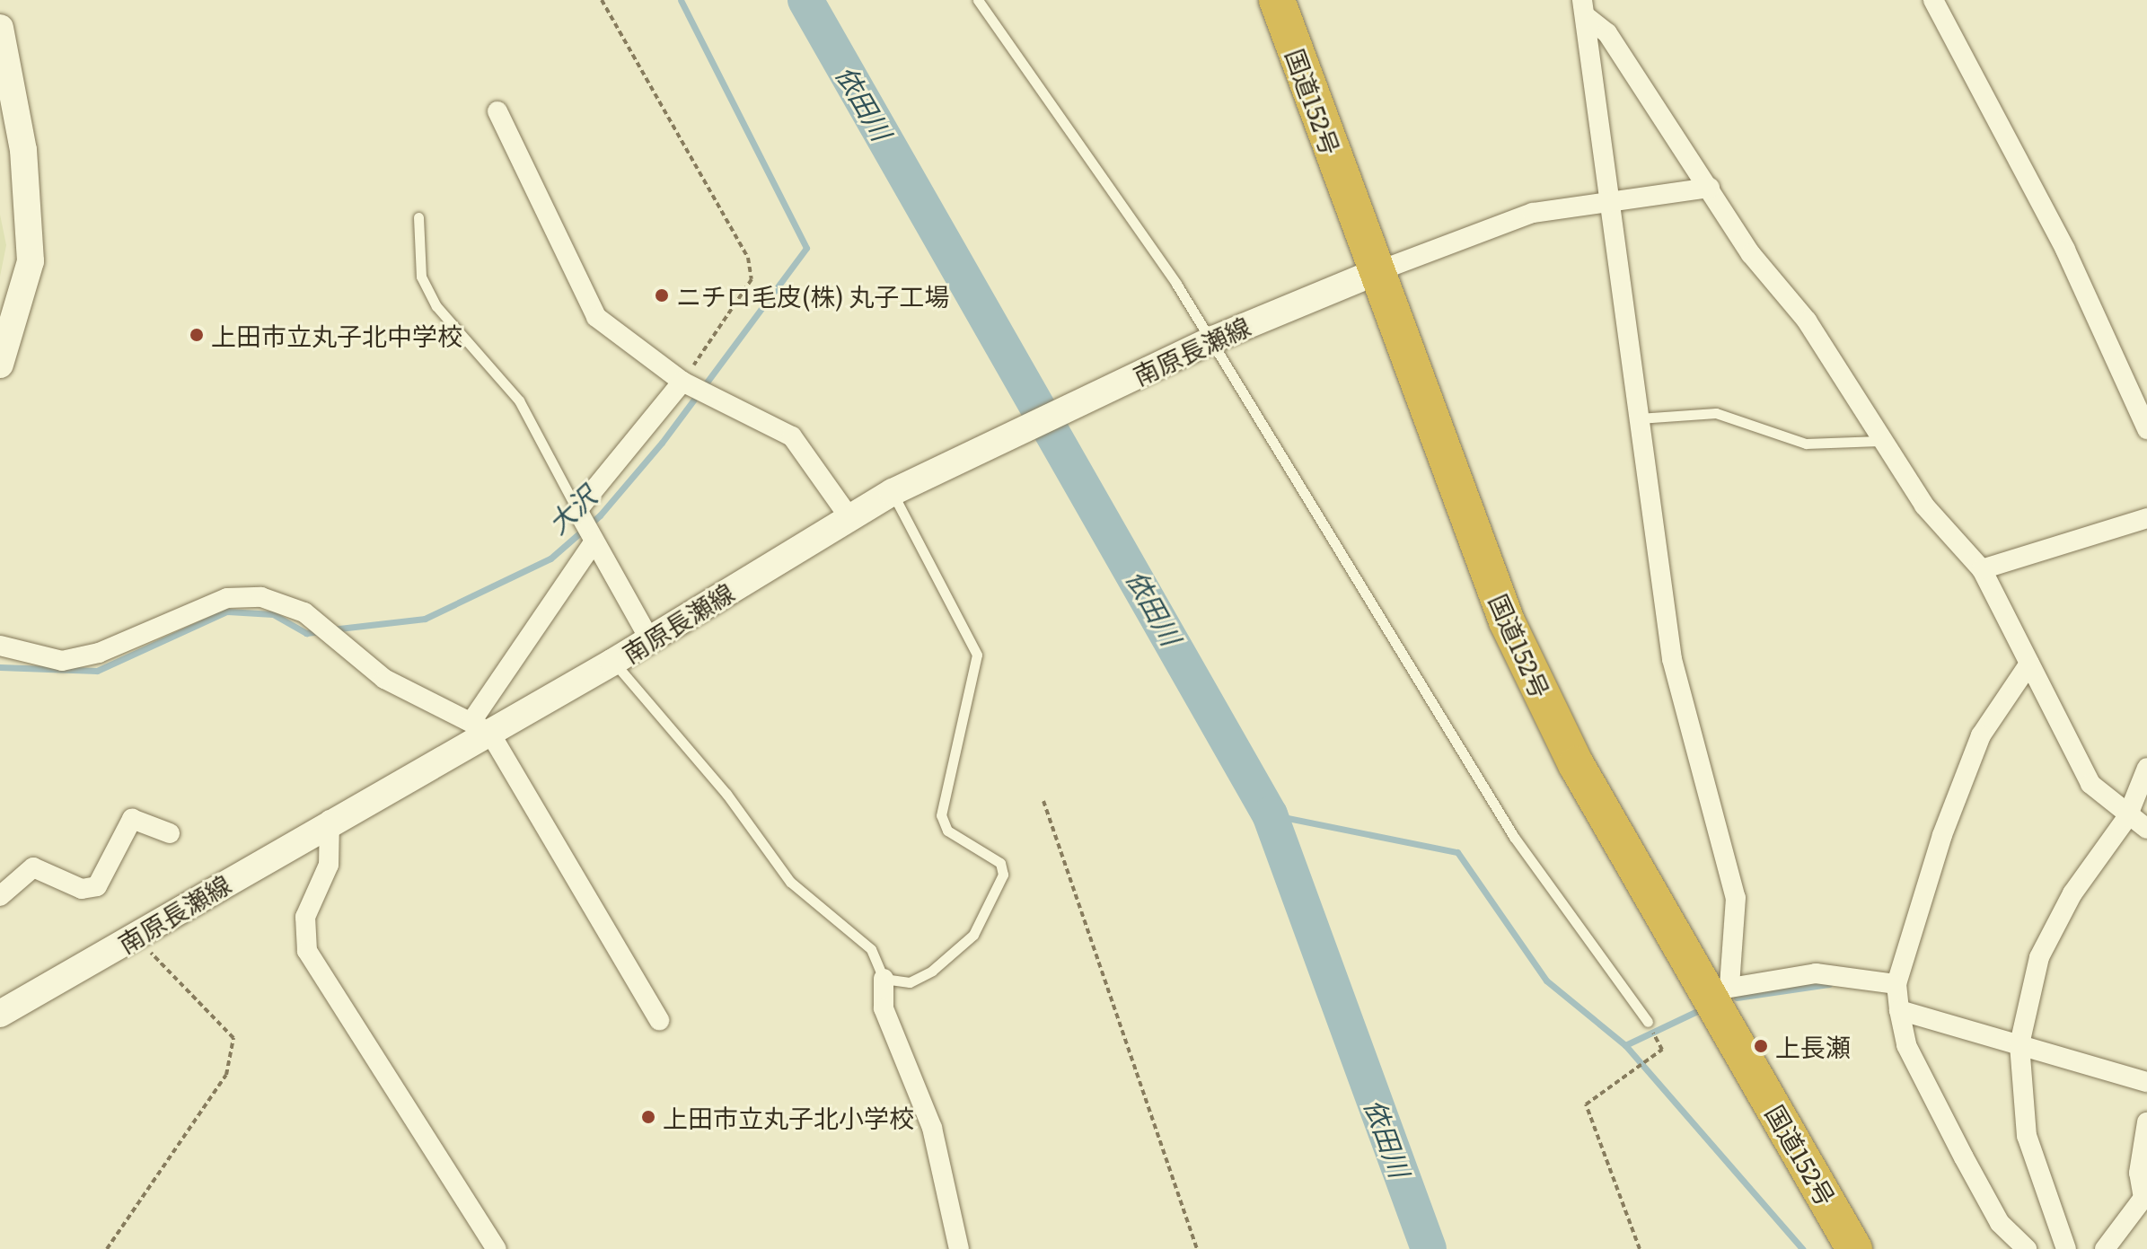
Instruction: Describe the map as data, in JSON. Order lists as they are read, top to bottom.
{
  "streets": {
    "highway": ["国道152号"],
    "main road": ["南原長瀬線"]
  },
  "crossings": [
    ["国道152号", "南原長瀬線"]
  ],
  "water": ["依田川", "大沢"],
  "places": [
    "ニチロ毛皮(株) 丸子工場",
    "上田市立丸子北中学校",
    "上長瀬",
    "上田市立丸子北小学校"
  ]
}
